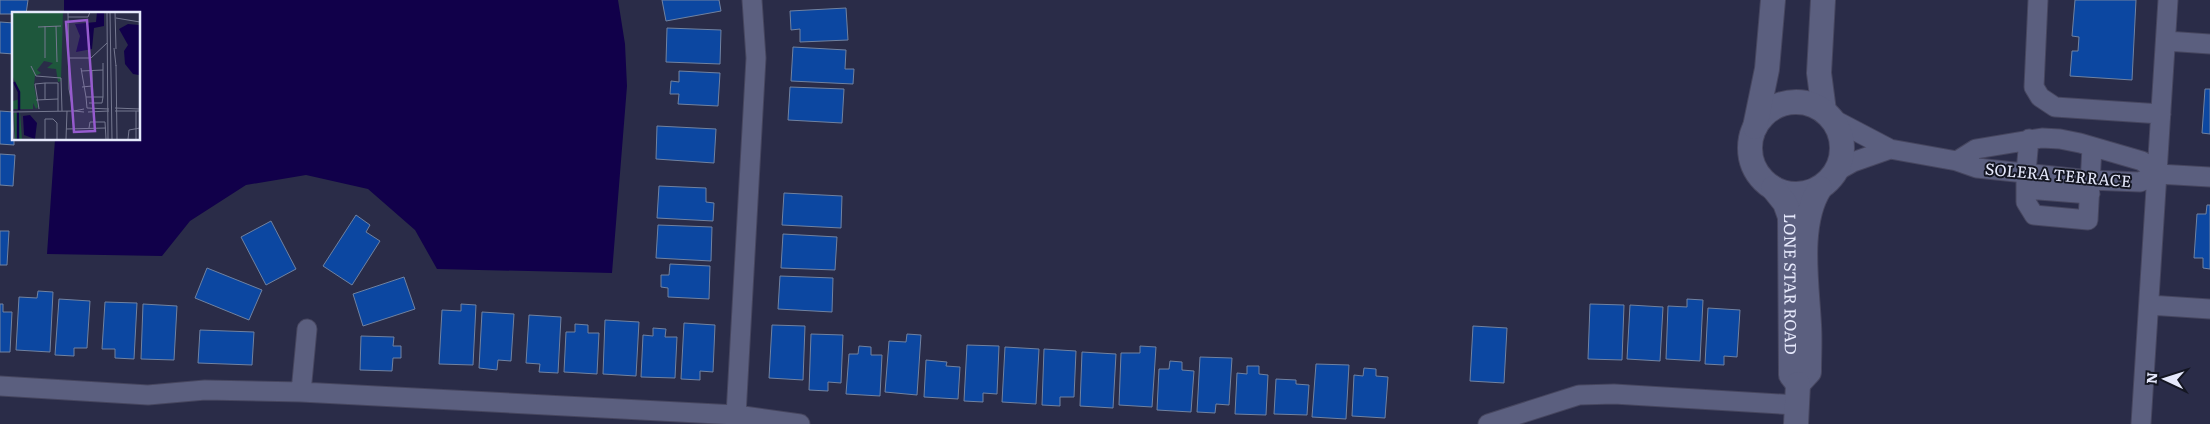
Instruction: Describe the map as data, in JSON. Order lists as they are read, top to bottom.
{
  "streets": {
    "street": ["SOLERA TERRACE", "LONE STAR ROAD"]
  },
  "crossings": [
    ["SOLERA TERRACE", "LONE STAR ROAD"]
  ],
  "north": "left"
}
